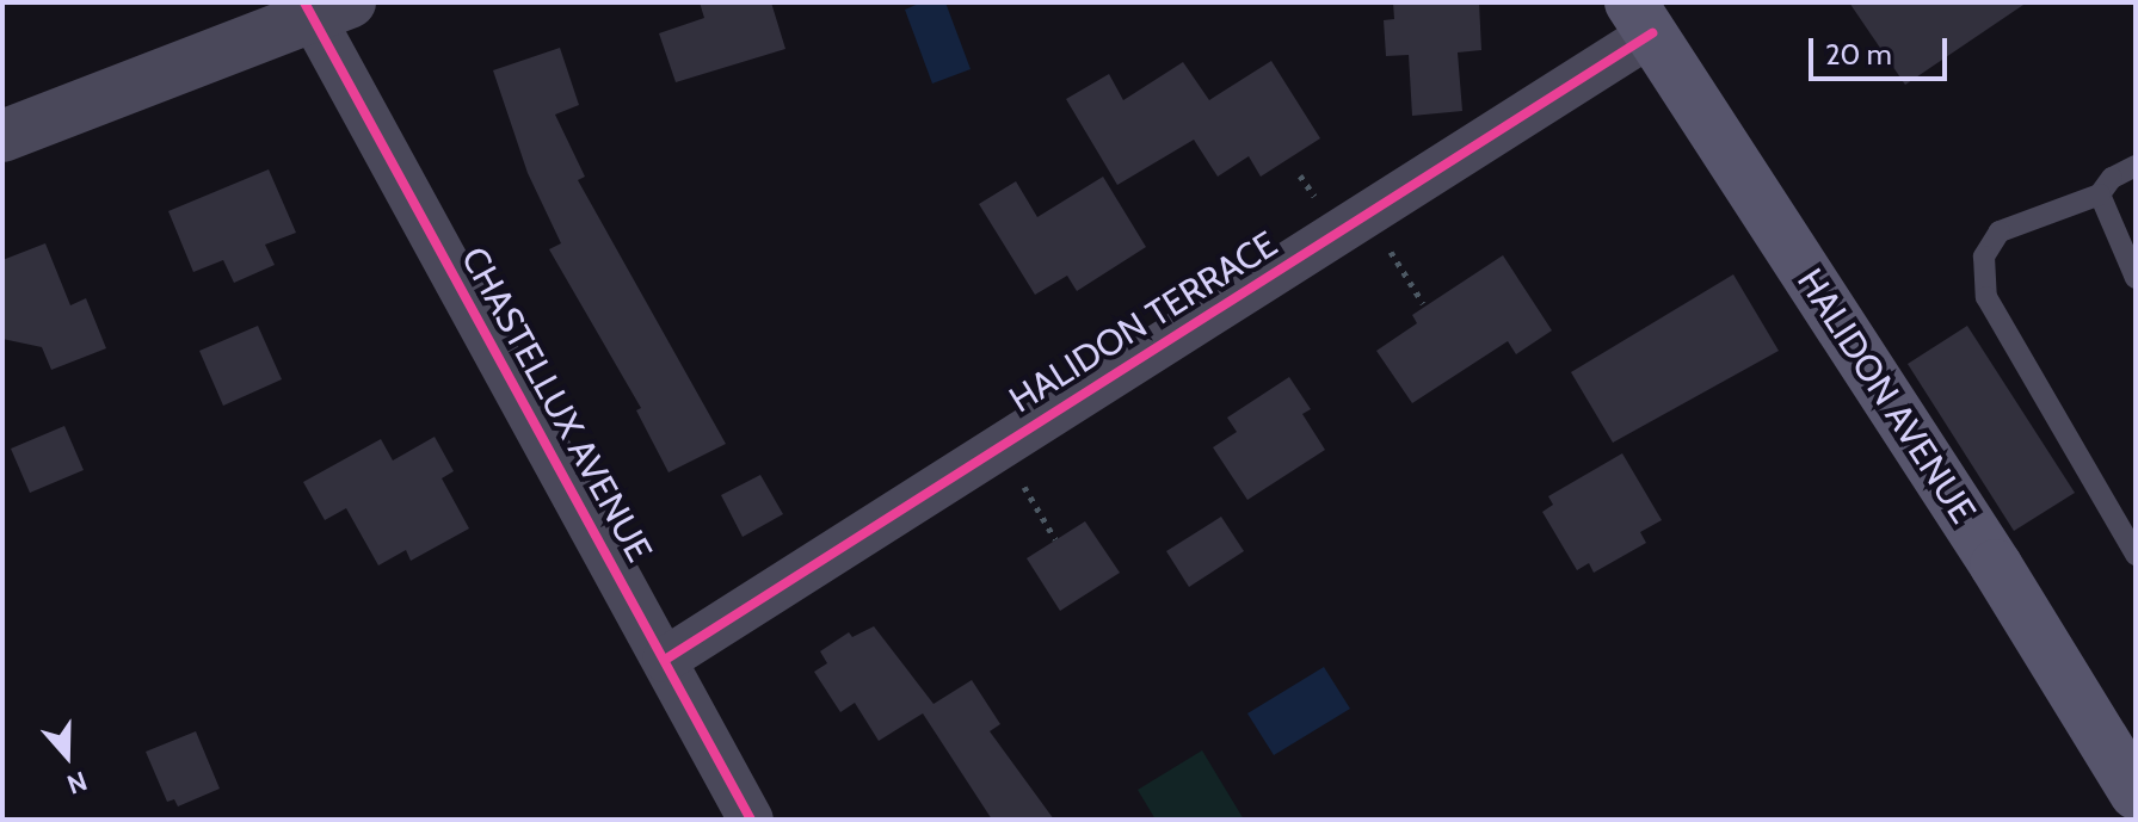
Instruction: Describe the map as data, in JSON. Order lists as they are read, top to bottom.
{
  "streets": {
    "main road": ["HALIDON AVENUE"],
    "street": ["HALIDON TERRACE", "CHASTELLUX AVENUE"]
  },
  "crossings": [
    ["HALIDON TERRACE", "HALIDON AVENUE"],
    ["HALIDON TERRACE", "CHASTELLUX AVENUE"]
  ],
  "scale_bar": "20 m",
  "north": "bottom"
}
